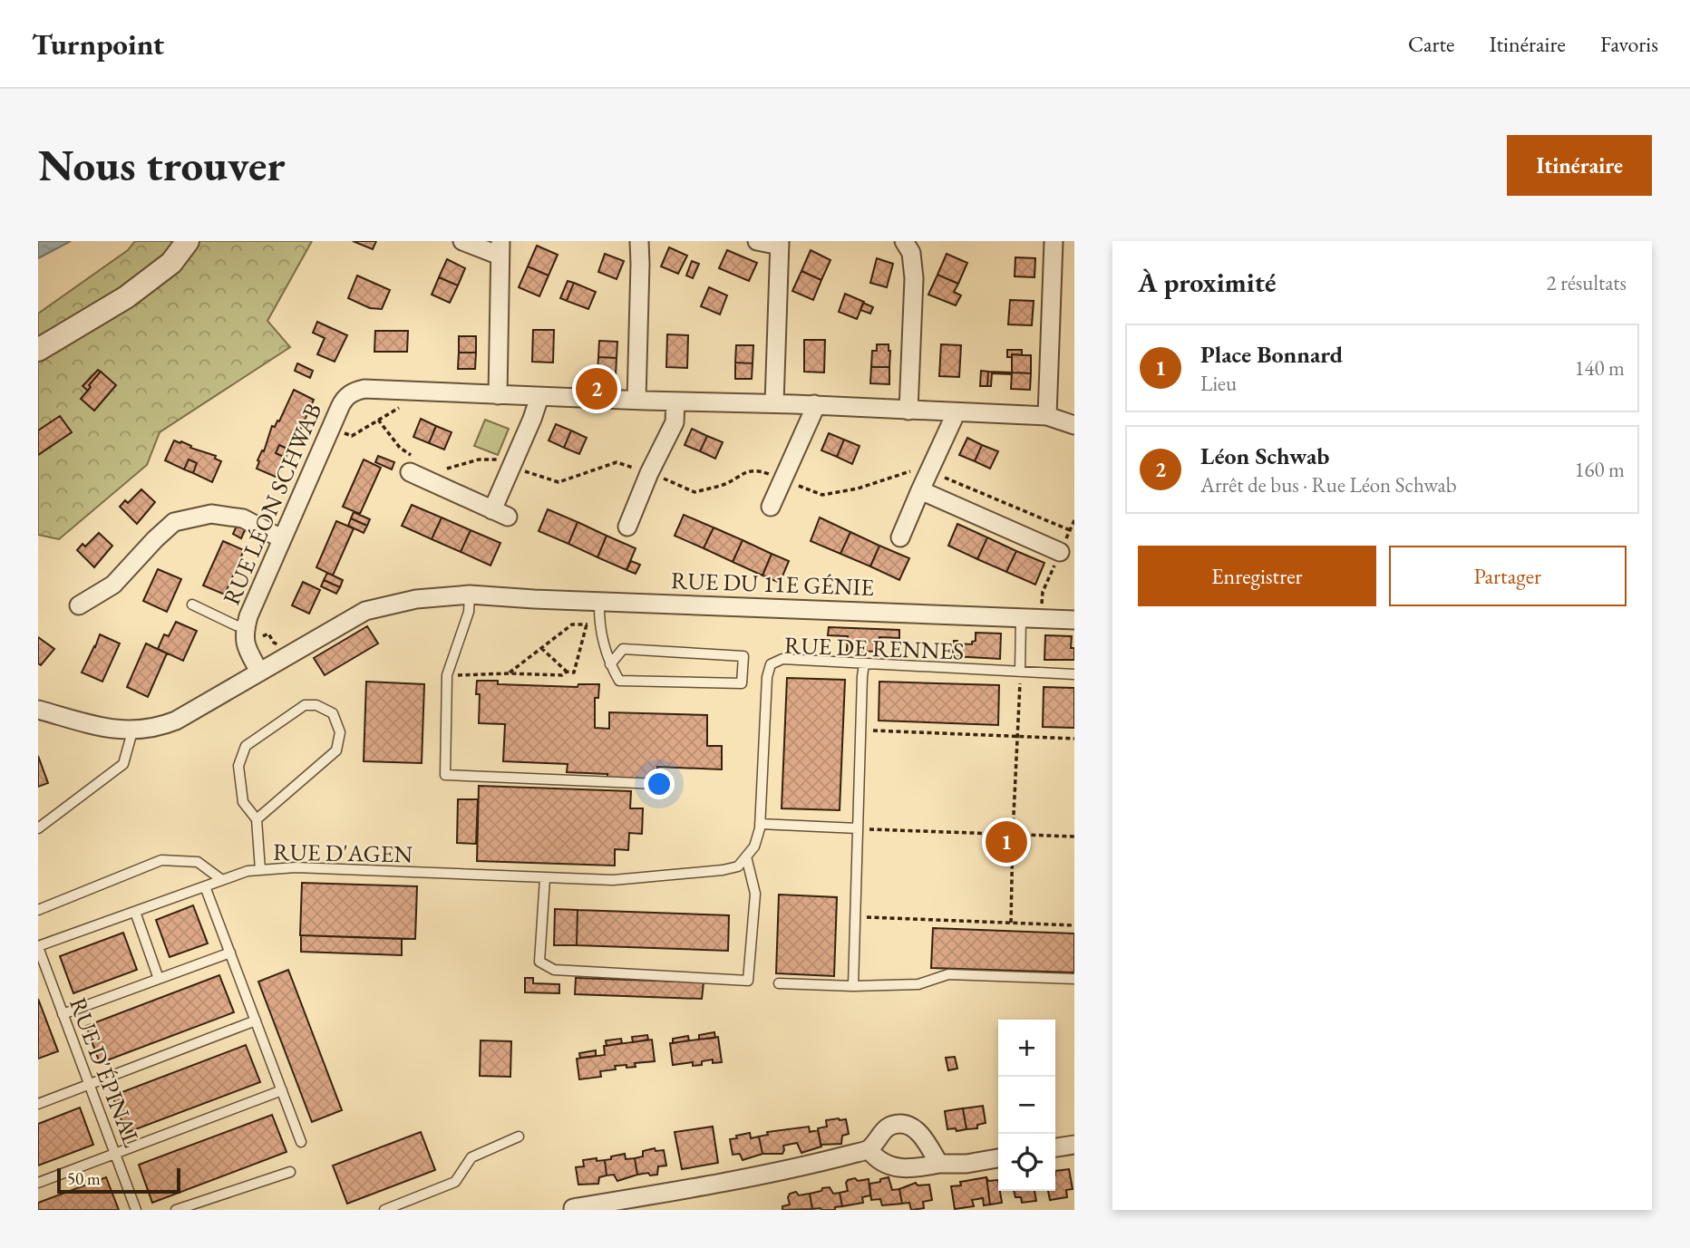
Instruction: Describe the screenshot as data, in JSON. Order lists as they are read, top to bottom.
{
  "streets": {
    "street": ["RUE LÉON SCHWAB", "RUE DU 11E GÉNIE"],
    "lane": ["RUE DE RENNES", "RUE D'AGEN", "RUE D'ÉPINAL"]
  },
  "crossings": [
    ["RUE LÉON SCHWAB", "RUE DU 11E GÉNIE"],
    ["RUE D'AGEN", "RUE D'ÉPINAL"]
  ],
  "scale_bar": "50 m",
  "page": {
    "header": "Turnpoint",
    "nav": ["Carte", "Itinéraire", "Favoris"],
    "buttons": [
      "Itinéraire",
      ["Enregistrer", "Partager"]
    ],
    "title": "Nous trouver",
    "heading": ["À proximité", "2 résultats"],
    "list": [
      {
        "mark": "1",
        "name": "Place Bonnard",
        "note": "Lieu",
        "value": "140 m"
      },
      {
        "mark": "2",
        "name": "Léon Schwab",
        "note": "Arrêt de bus · Rue Léon Schwab",
        "value": "160 m"
      }
    ],
    "pins": ["2", "1"],
    "map_buttons": ["+", "−"],
    "scale": "50 m"
  }
}
